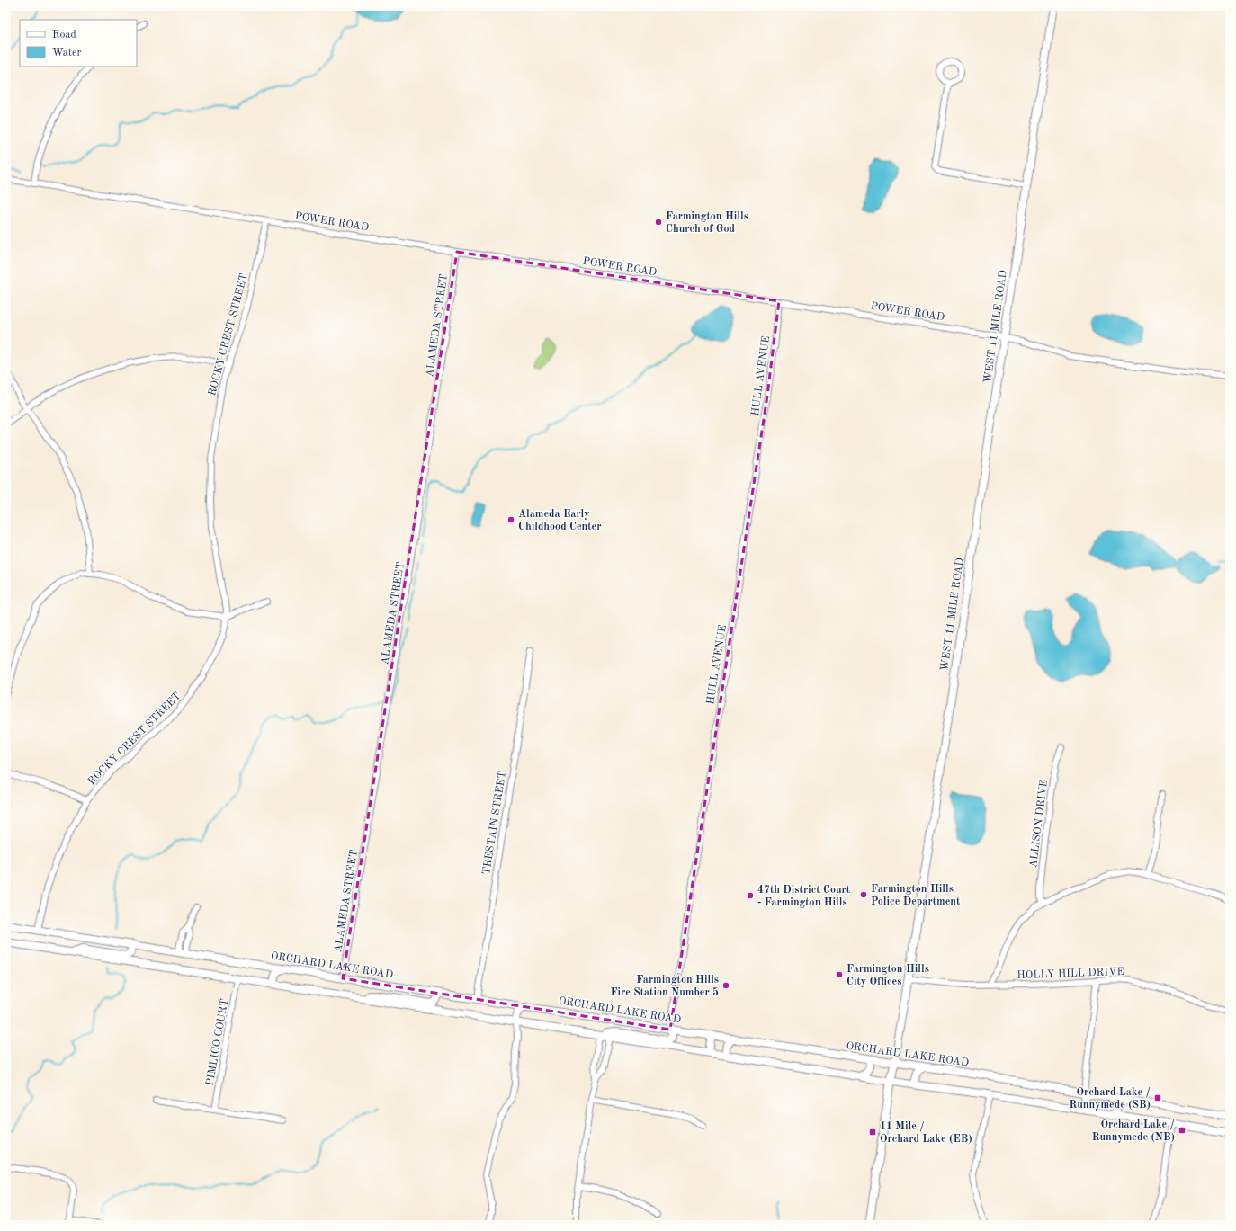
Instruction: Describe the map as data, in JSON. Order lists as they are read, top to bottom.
{
  "streets": {
    "main road": ["WEST 11 MILE ROAD", "ORCHARD LAKE ROAD"],
    "street": [
      "POWER ROAD",
      "ALAMEDA STREET",
      "ROCKY CREST STREET",
      "HULL AVENUE",
      "TRESTAIN STREET",
      "ALLISON DRIVE",
      "HOLLY HILL DRIVE",
      "PIMLICO COURT"
    ]
  },
  "crossings": [
    ["POWER ROAD", "ALAMEDA STREET"],
    ["POWER ROAD", "WEST 11 MILE ROAD"],
    ["POWER ROAD", "ROCKY CREST STREET"],
    ["POWER ROAD", "HULL AVENUE"],
    ["ALAMEDA STREET", "ORCHARD LAKE ROAD"],
    ["WEST 11 MILE ROAD", "ORCHARD LAKE ROAD"],
    ["WEST 11 MILE ROAD", "HOLLY HILL DRIVE"],
    ["ROCKY CREST STREET", "ORCHARD LAKE ROAD"],
    ["HULL AVENUE", "ORCHARD LAKE ROAD"],
    ["TRESTAIN STREET", "ORCHARD LAKE ROAD"]
  ],
  "places": {
    "other": [
      "Farmington Hills Church of God",
      "Alameda Early Childhood Center",
      "Farmington Hills Police Department",
      "47th District Court - Farmington Hills",
      "Farmington Hills City Offices",
      "Farmington Hills Fire Station Number 5"
    ],
    "transit": ["Orchard Lake / Runnymede (SB)", "Orchard Lake / Runnymede (NB)", "11 Mile / Orchard Lake (EB)"]
  },
  "legend": ["Road", "Water"]
}
